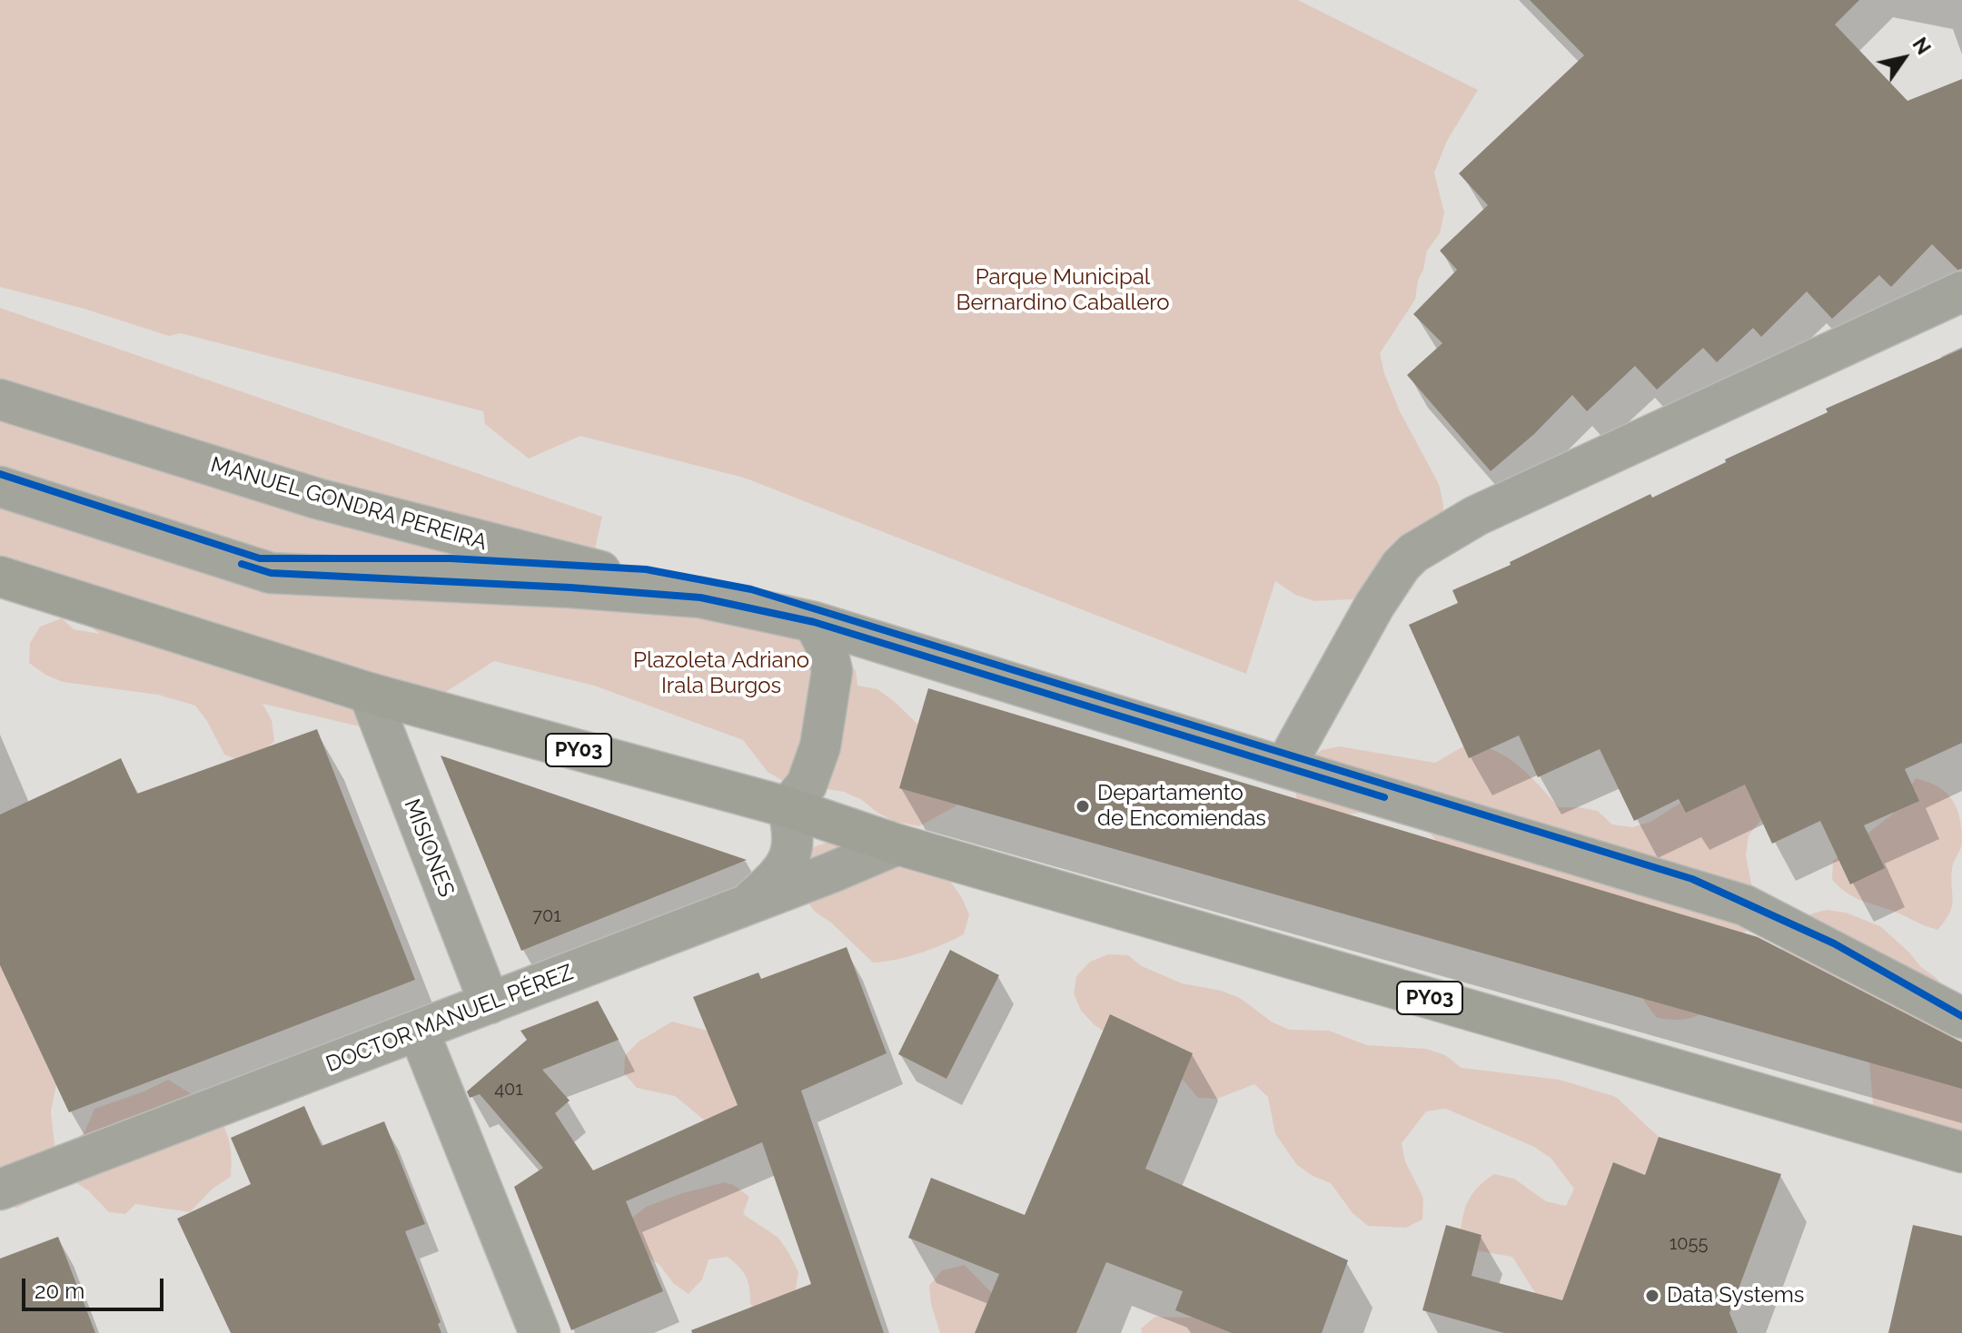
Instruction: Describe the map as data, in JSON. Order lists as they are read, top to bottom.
{
  "streets": {
    "highway": ["PY03"],
    "street": ["MANUEL GONDRA PEREIRA", "MISIONES", "DOCTOR MANUEL PÉREZ"]
  },
  "crossings": [
    ["PY03", "MISIONES"],
    ["PY03", "DOCTOR MANUEL PÉREZ"],
    ["MISIONES", "DOCTOR MANUEL PÉREZ"]
  ],
  "parks": ["Parque Municipal Bernardino Caballero", "Plazoleta Adriano Irala Burgos"],
  "places": ["Departamento de Encomiendas", "Data Systems"],
  "house_numbers": ["701", "401", "1055"],
  "scale_bar": "20 m",
  "north": "top right"
}
